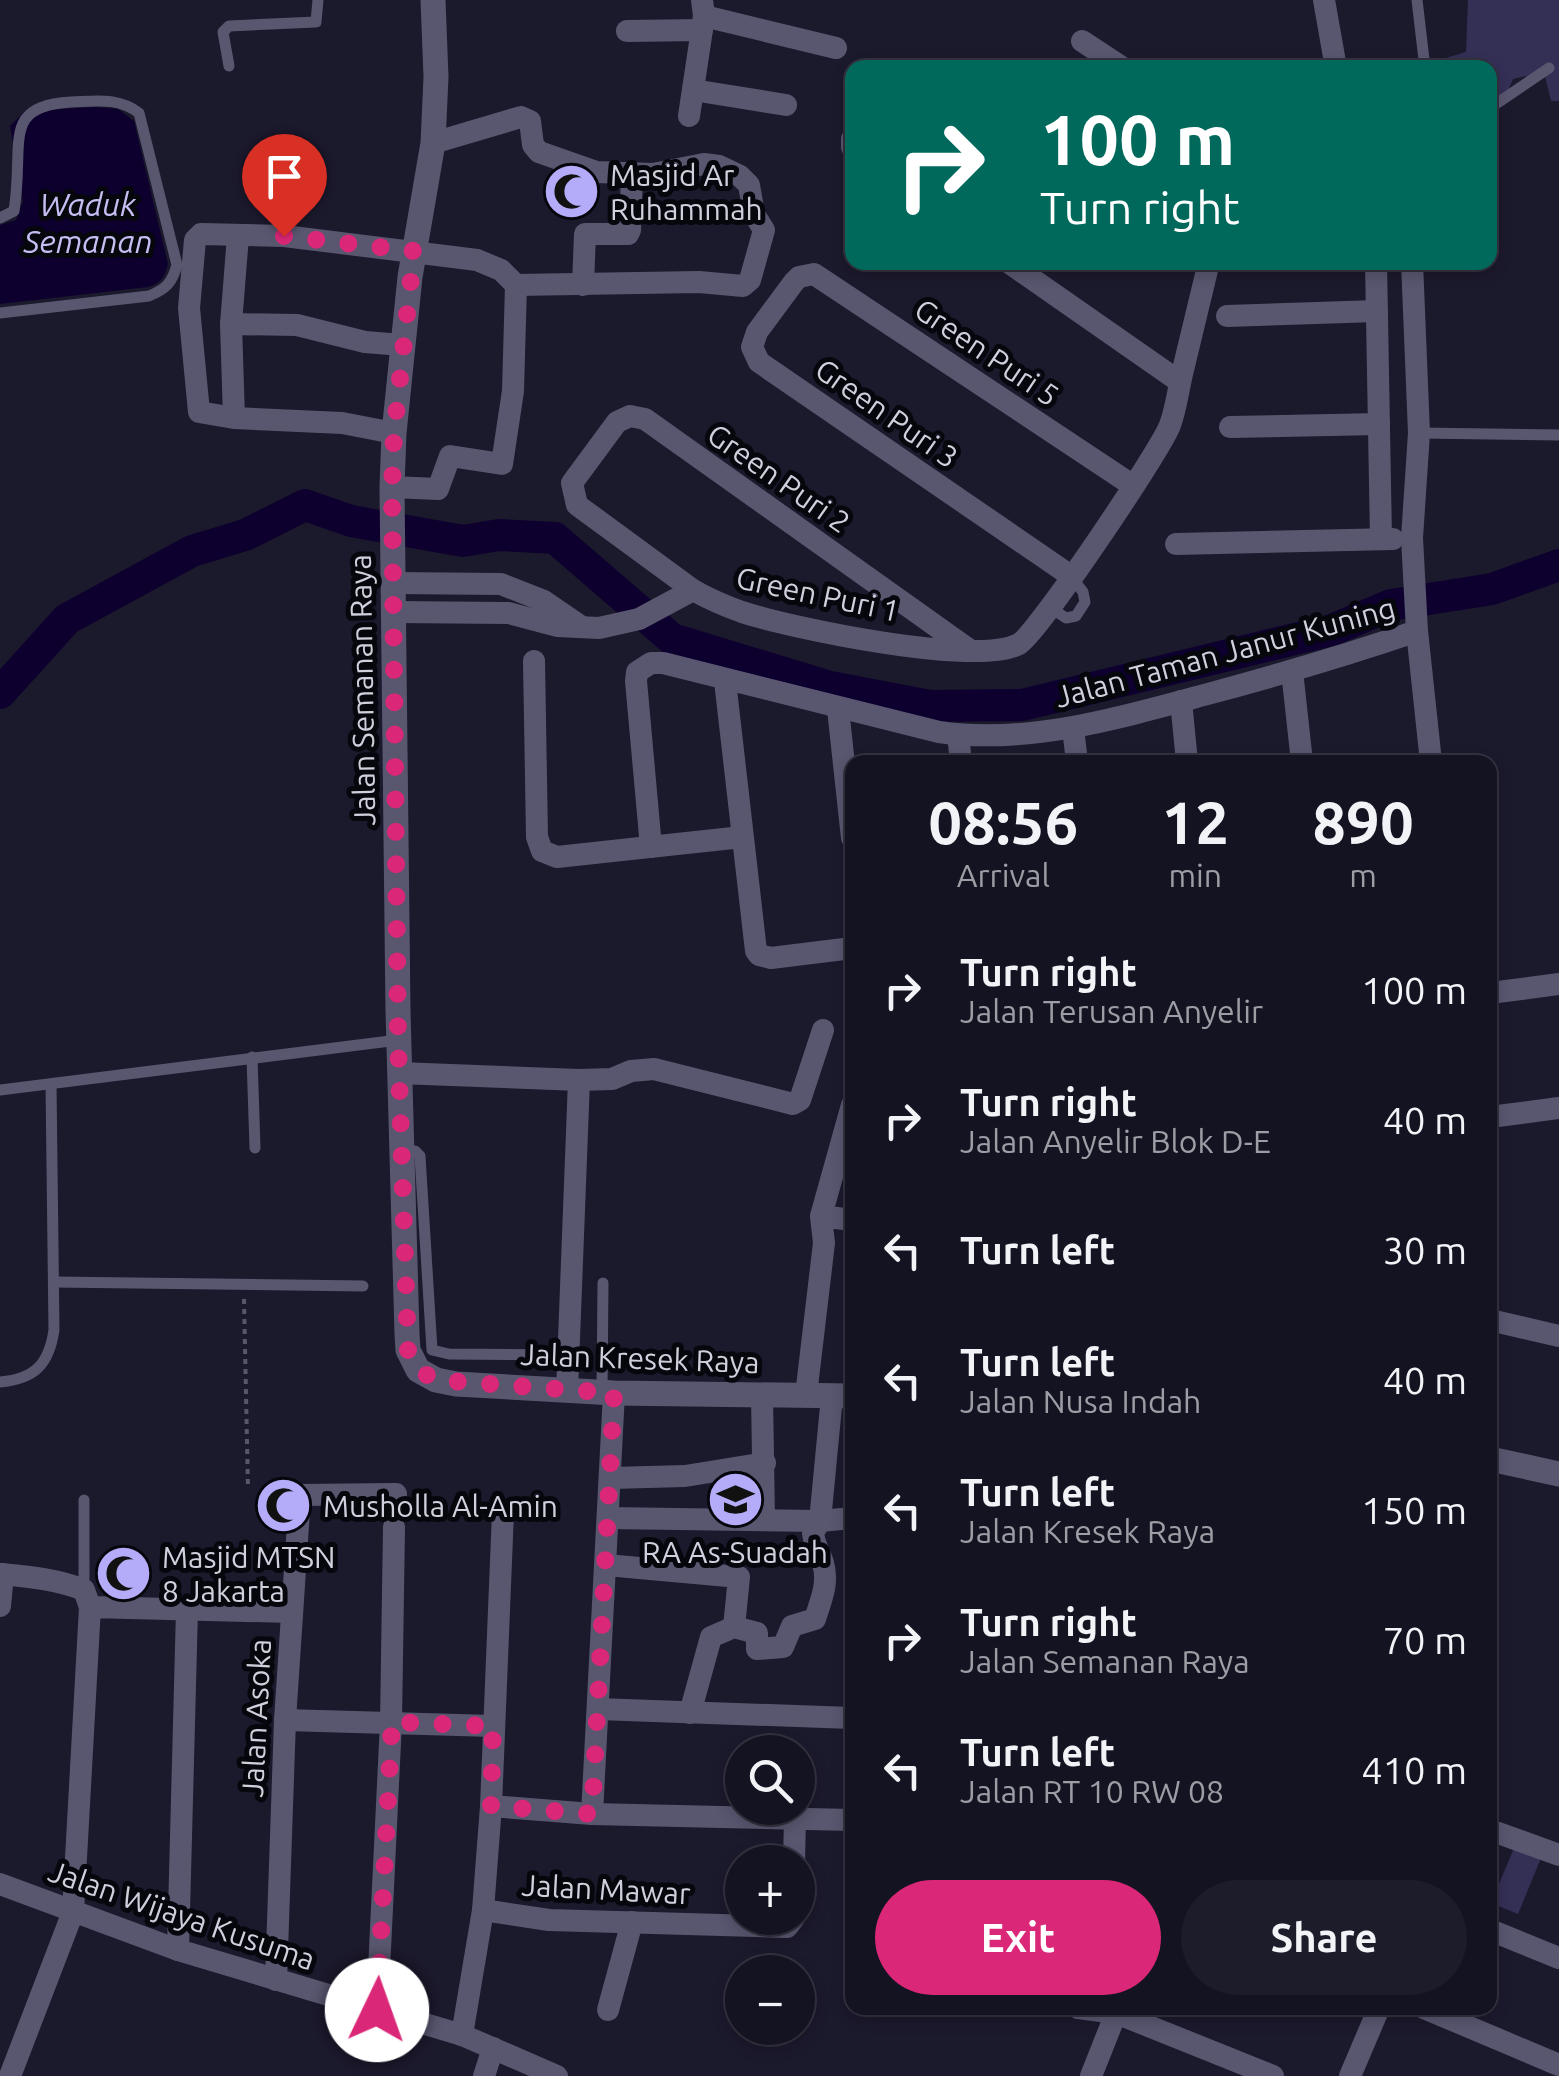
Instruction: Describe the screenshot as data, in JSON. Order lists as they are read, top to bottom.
{
  "streets": {
    "street": [
      "Green Puri 5",
      "Green Puri 3",
      "Green Puri 2",
      "Green Puri 1",
      "Jalan Taman Janur Kuning",
      "Jalan Semanan Raya",
      "Jalan Kresek Raya",
      "Jalan Asoka",
      "Jalan Mawar",
      "Jalan Wijaya Kusuma"
    ]
  },
  "crossings": [
    ["Green Puri 5", "Green Puri 3"],
    ["Green Puri 5", "Green Puri 1"],
    ["Green Puri 3", "Green Puri 1"],
    ["Green Puri 2", "Green Puri 1"],
    ["Jalan Semanan Raya", "Jalan Kresek Raya"],
    ["Jalan Asoka", "Jalan Wijaya Kusuma"]
  ],
  "water": ["Waduk Semanan"],
  "places": {
    "mosque": ["Masjid Ar Ruhammah", "Musholla Al-Amin", "Masjid MTSN 8 Jakarta"],
    "school or university": ["RA As-Suadah"]
  },
  "page": {
    "turn": ["100 m", "Turn right"],
    "eta": [
      "08:56",
      "Arrival",
      "12",
      "min",
      "890",
      "m"
    ],
    "list": [
      {
        "name": "Turn right",
        "note": "Jalan Terusan Anyelir",
        "value": "100 m"
      },
      {
        "name": "Turn right",
        "note": "Jalan Anyelir Blok D-E",
        "value": "40 m"
      },
      {
        "name": "Turn left",
        "value": "30 m"
      },
      {
        "name": "Turn left",
        "note": "Jalan Nusa Indah",
        "value": "40 m"
      },
      {
        "name": "Turn left",
        "note": "Jalan Kresek Raya",
        "value": "150 m"
      },
      {
        "name": "Turn right",
        "note": "Jalan Semanan Raya",
        "value": "70 m"
      },
      {
        "name": "Turn left",
        "note": "Jalan RT 10 RW 08",
        "value": "410 m"
      }
    ],
    "map_buttons": ["+", "−"],
    "buttons": ["Exit", "Share"]
  }
}
